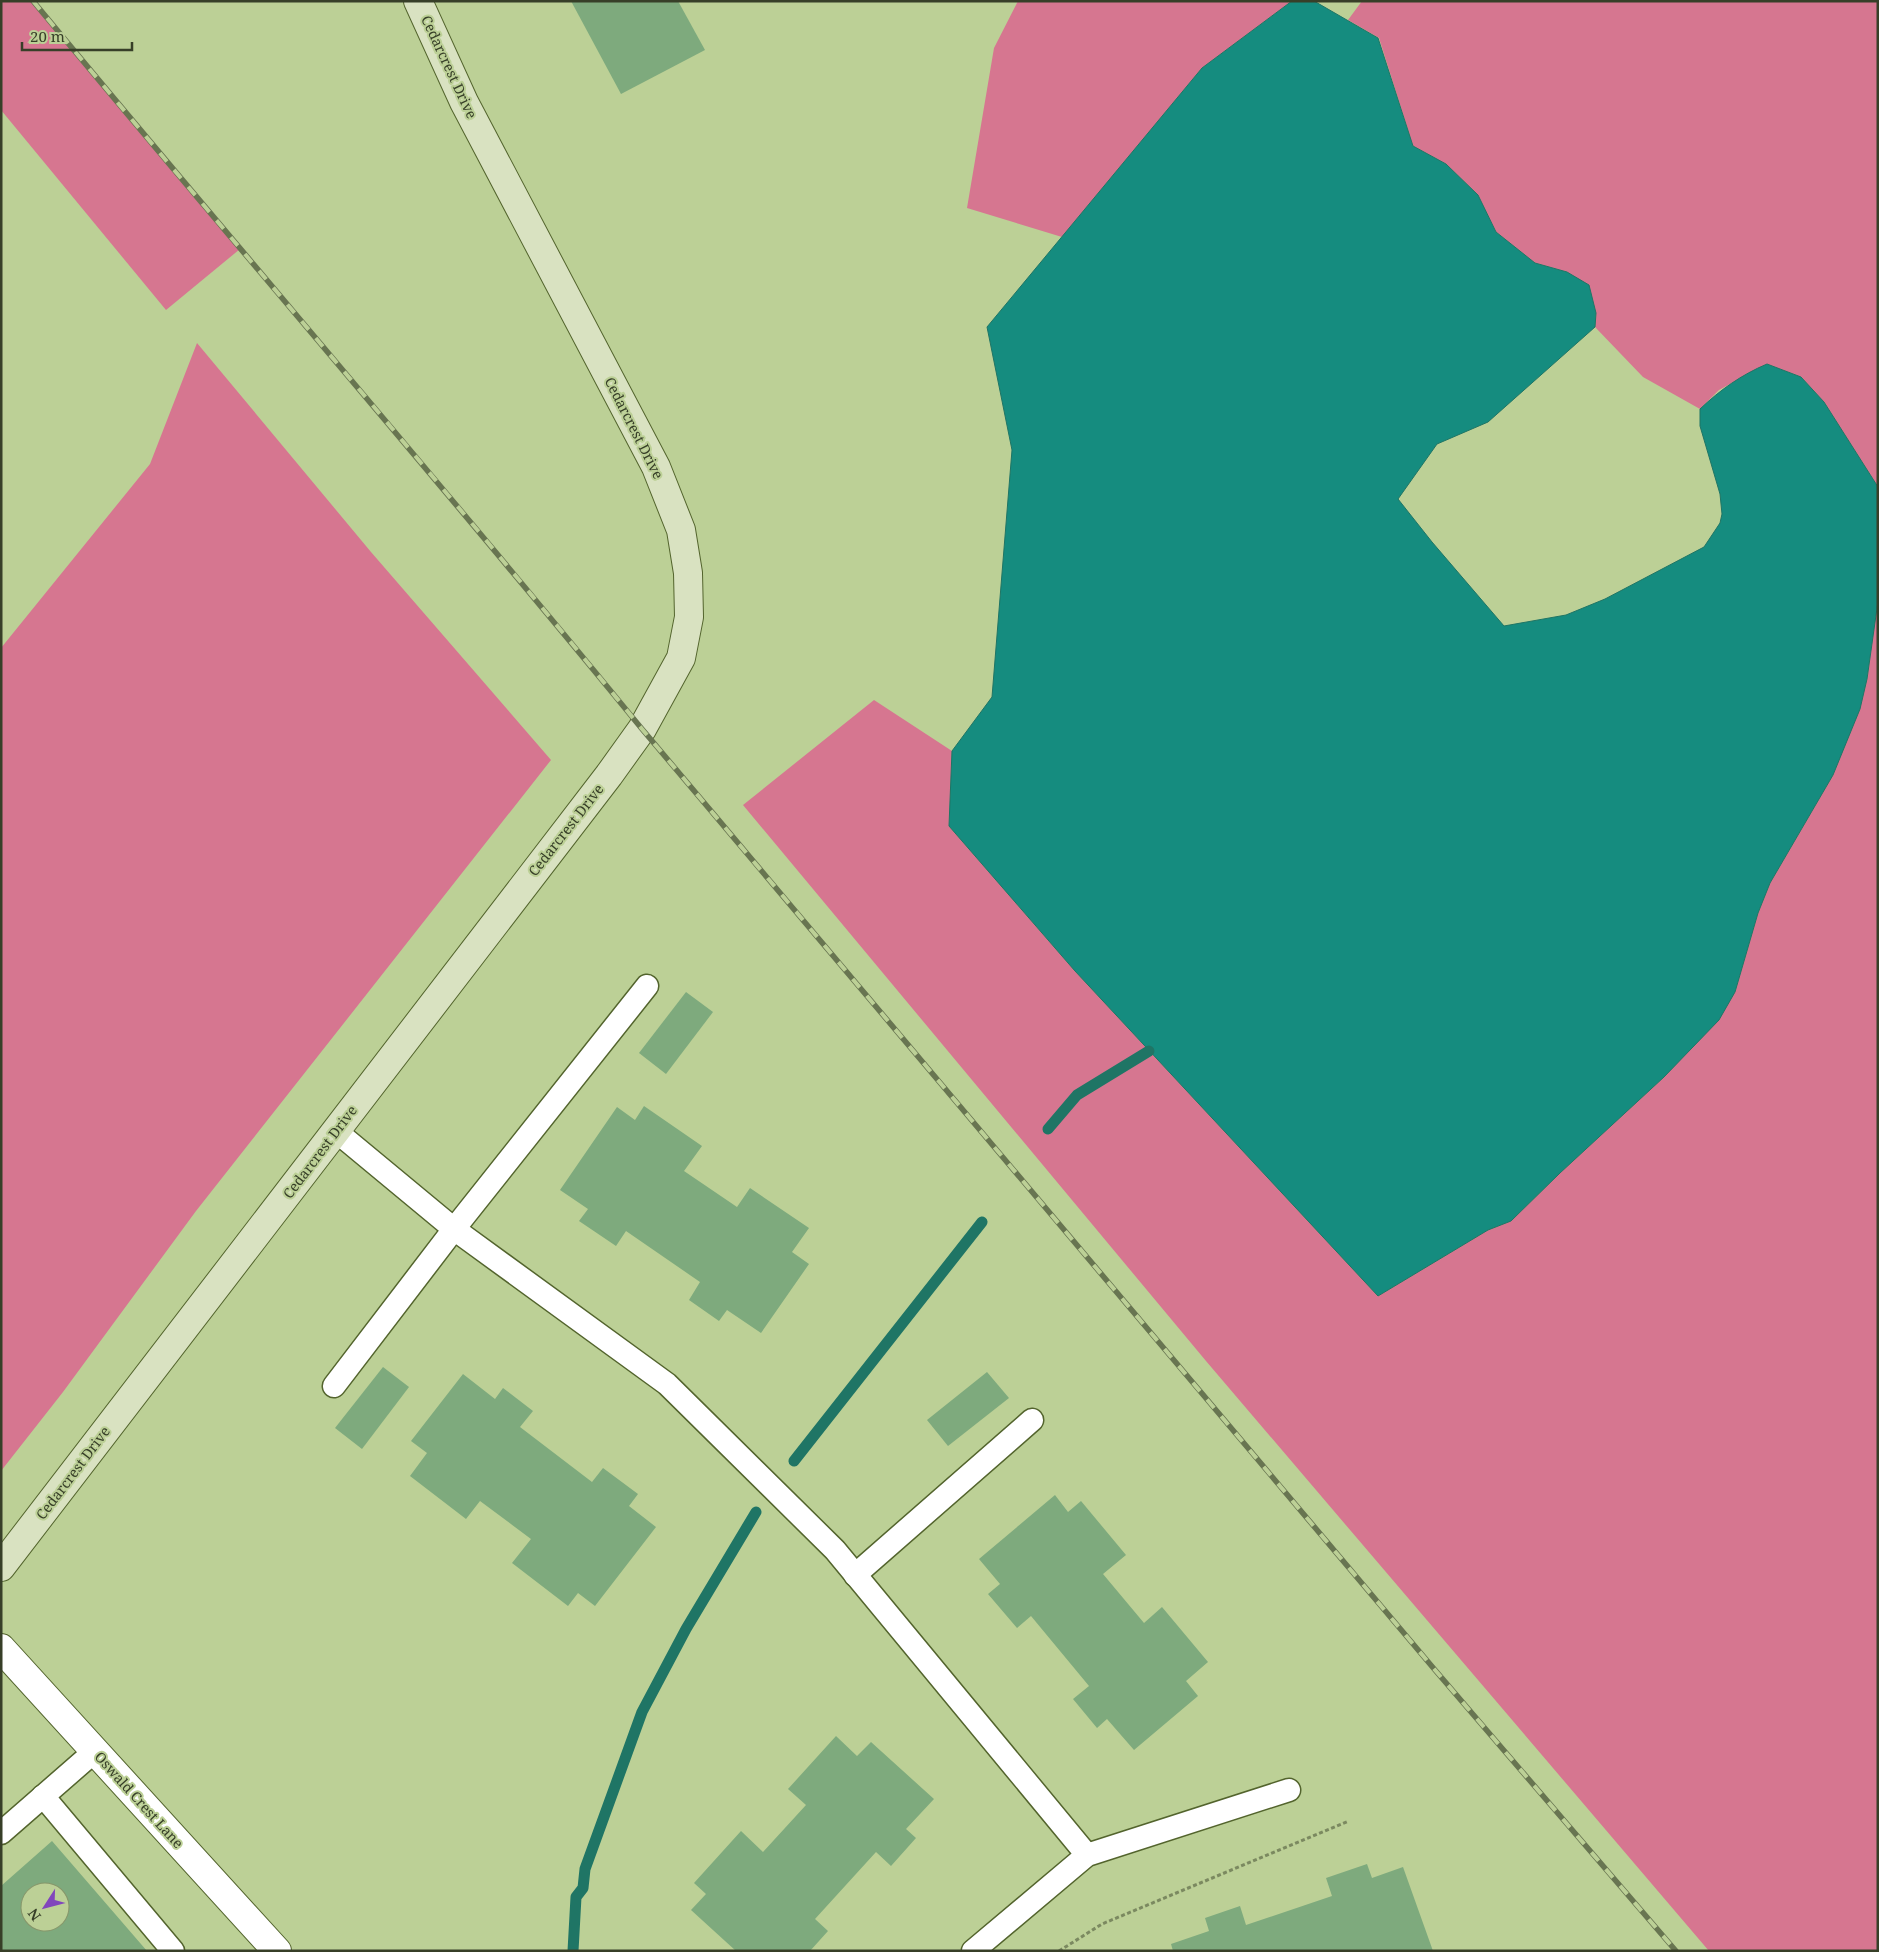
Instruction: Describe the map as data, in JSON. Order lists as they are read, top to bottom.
{
  "streets": {
    "street": ["Cedarcrest Drive", "Oswald Crest Lane"]
  },
  "scale_bar": "20 m",
  "north": "bottom left"
}
